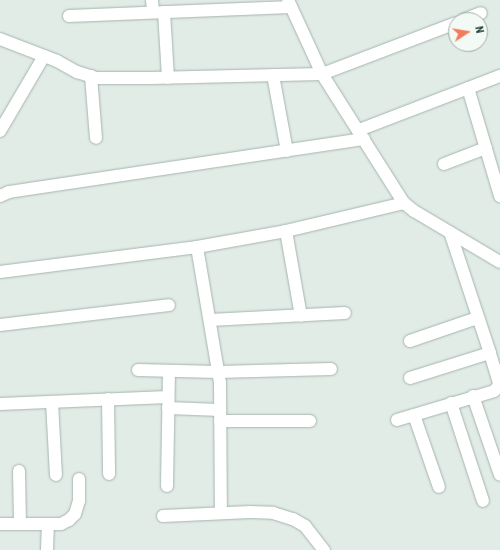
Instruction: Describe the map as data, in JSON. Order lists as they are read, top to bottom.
{
  "north": "right"
}
